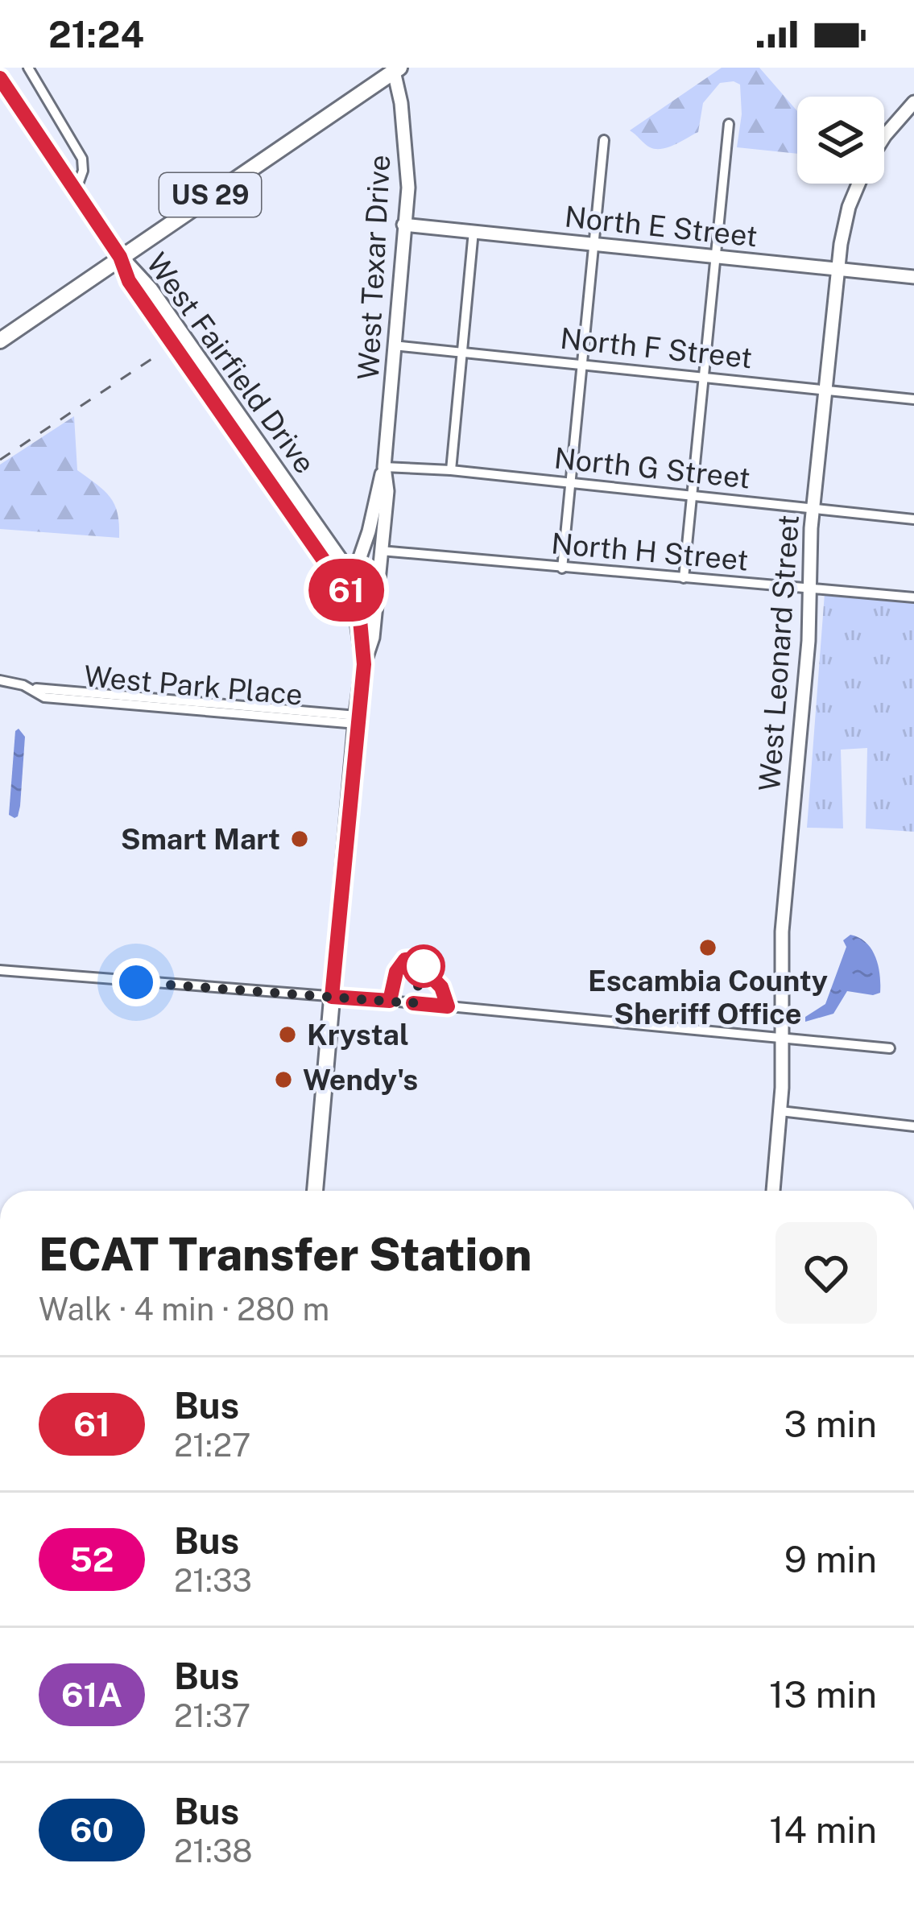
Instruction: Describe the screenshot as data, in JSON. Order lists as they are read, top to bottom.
{
  "streets": {
    "main road": ["US 29", "West Fairfield Drive"],
    "street": [
      "North E Street",
      "West Texar Drive",
      "North F Street",
      "North G Street",
      "North H Street",
      "West Leonard Street",
      "West Park Place"
    ]
  },
  "crossings": [
    ["US 29", "West Texar Drive"],
    ["US 29", "West Fairfield Drive"],
    ["North E Street", "West Texar Drive"],
    ["North E Street", "West Leonard Street"],
    ["West Texar Drive", "North F Street"],
    ["West Texar Drive", "West Fairfield Drive"],
    ["West Texar Drive", "North G Street"],
    ["West Texar Drive", "North H Street"],
    ["North F Street", "West Leonard Street"],
    ["West Fairfield Drive", "West Park Place"],
    ["North G Street", "West Leonard Street"],
    ["North H Street", "West Leonard Street"]
  ],
  "places": [
    "Smart Mart",
    "Escambia County Sheriff Office",
    "Krystal",
    "Wendy's"
  ],
  "lines": ["bus line 61"],
  "page": {
    "status": "21:24",
    "on_map": "61",
    "heading": ["ECAT Transfer Station", "Walk · 4 min · 280 m"],
    "list": [
      {
        "mark": "61",
        "name": "Bus",
        "note": "21:27",
        "value": "3 min"
      },
      {
        "mark": "52",
        "name": "Bus",
        "note": "21:33",
        "value": "9 min"
      },
      {
        "mark": "61A",
        "name": "Bus",
        "note": "21:37",
        "value": "13 min"
      },
      {
        "mark": "60",
        "name": "Bus",
        "note": "21:38",
        "value": "14 min"
      }
    ]
  }
}
